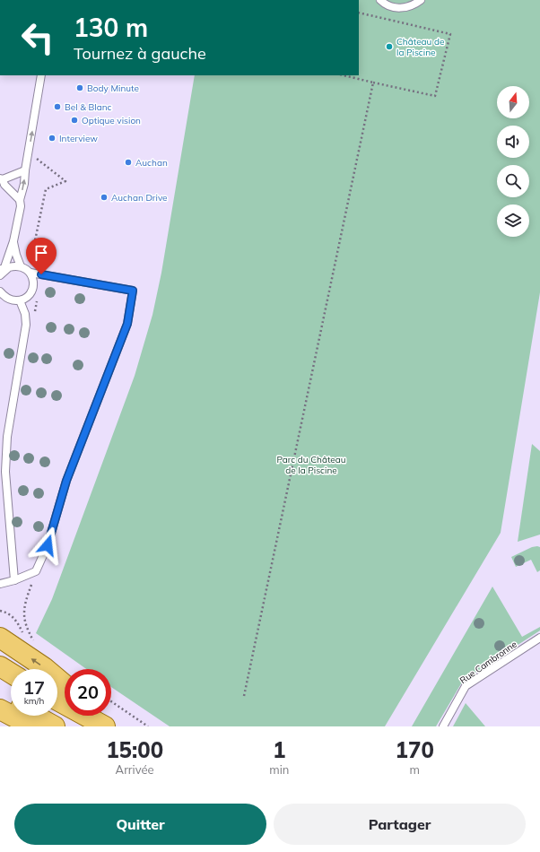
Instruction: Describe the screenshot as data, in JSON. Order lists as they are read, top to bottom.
{
  "streets": {
    "lane": ["Rue Cambronne"]
  },
  "parks": ["Parc du Château de la Piscine"],
  "places": [
    "Château de la Piscine",
    "Body Minute",
    "Bel & Blanc",
    "Optique vision",
    "Interview",
    "Auchan",
    "Auchan Drive"
  ],
  "north": "top",
  "page": {
    "turn": ["130 m", "Tournez à gauche"],
    "speed": "17 km/h",
    "limit": "20",
    "eta": [
      "15:00",
      "Arrivée",
      "1",
      "min",
      "170",
      "m"
    ],
    "buttons": ["Quitter", "Partager"]
  }
}
